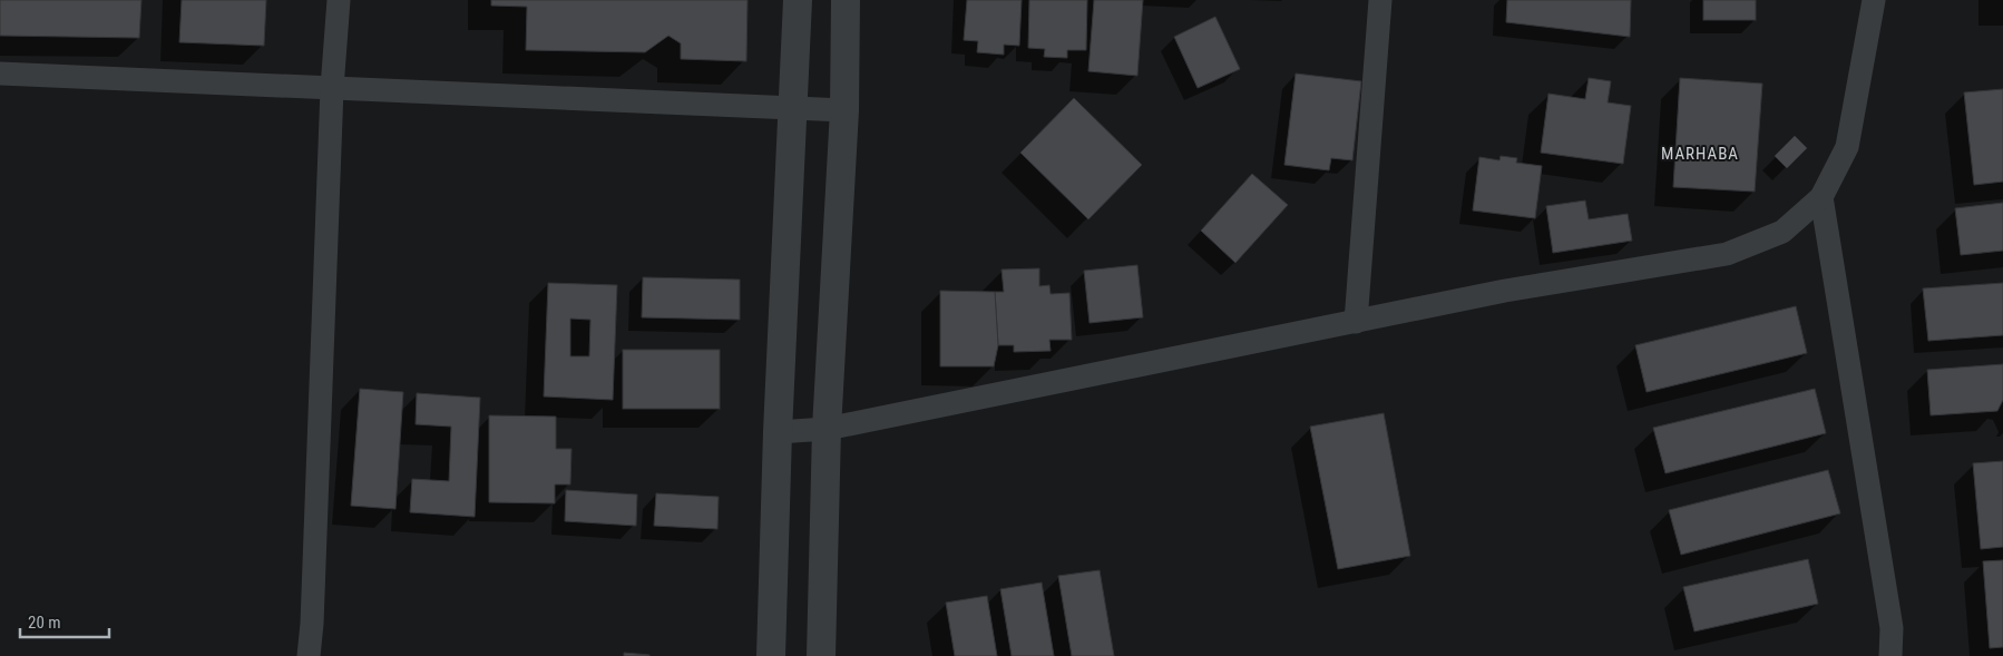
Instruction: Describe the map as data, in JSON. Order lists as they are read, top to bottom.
{
  "districts": ["MARHABA"],
  "scale_bar": "20 m"
}
